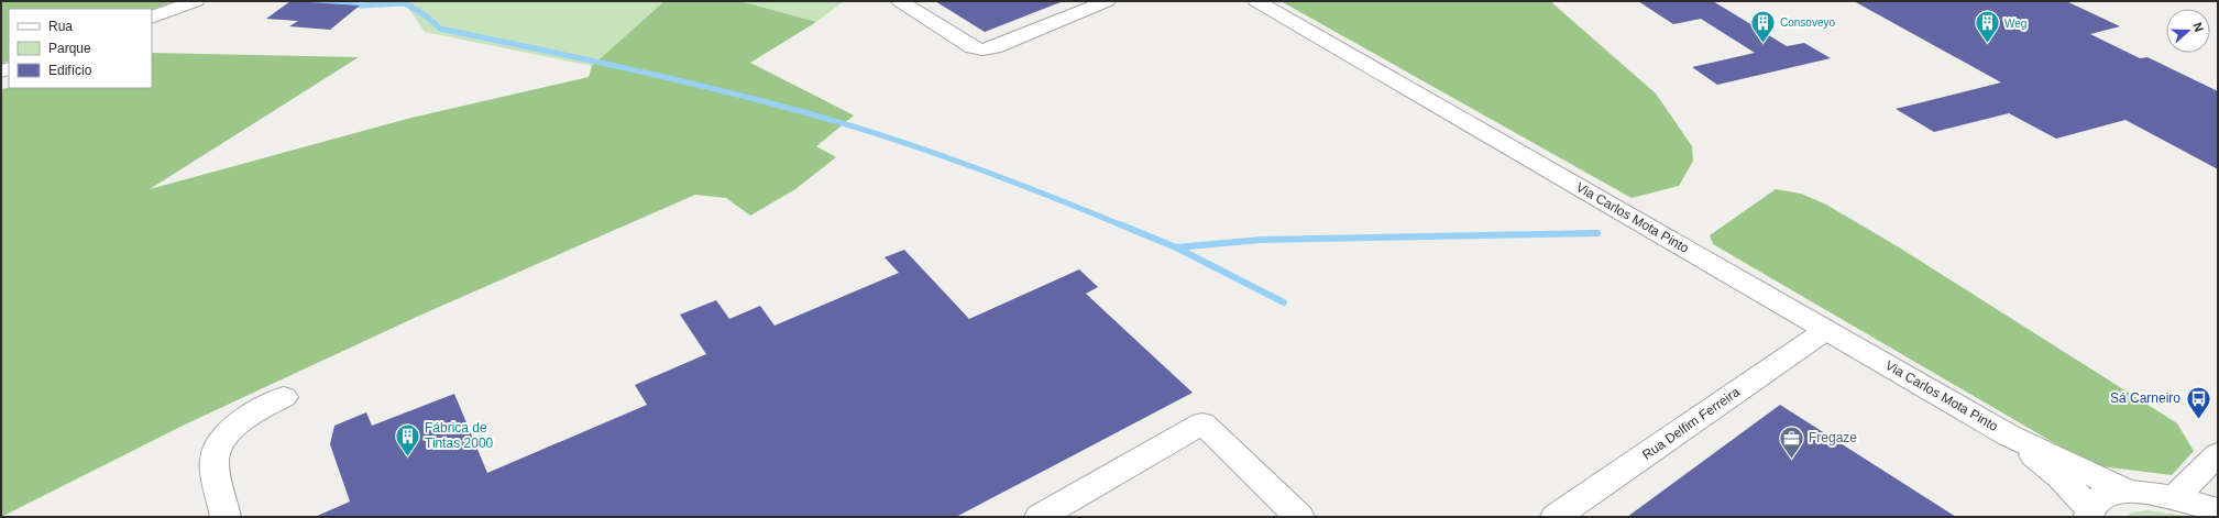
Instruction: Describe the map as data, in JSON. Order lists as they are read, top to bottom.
{
  "streets": {
    "main road": ["Via Carlos Mota Pinto", "Rua Delfim Ferreira"]
  },
  "crossings": [
    ["Via Carlos Mota Pinto", "Rua Delfim Ferreira"]
  ],
  "places": {
    "building": ["Consoveyo", "Weg", "Fábrica de Tintas 2000"],
    "bus stop": ["Sá Carneiro"],
    "office": ["Fregaze"]
  },
  "legend": ["Rua", "Parque", "Edifício"],
  "north": "right"
}
